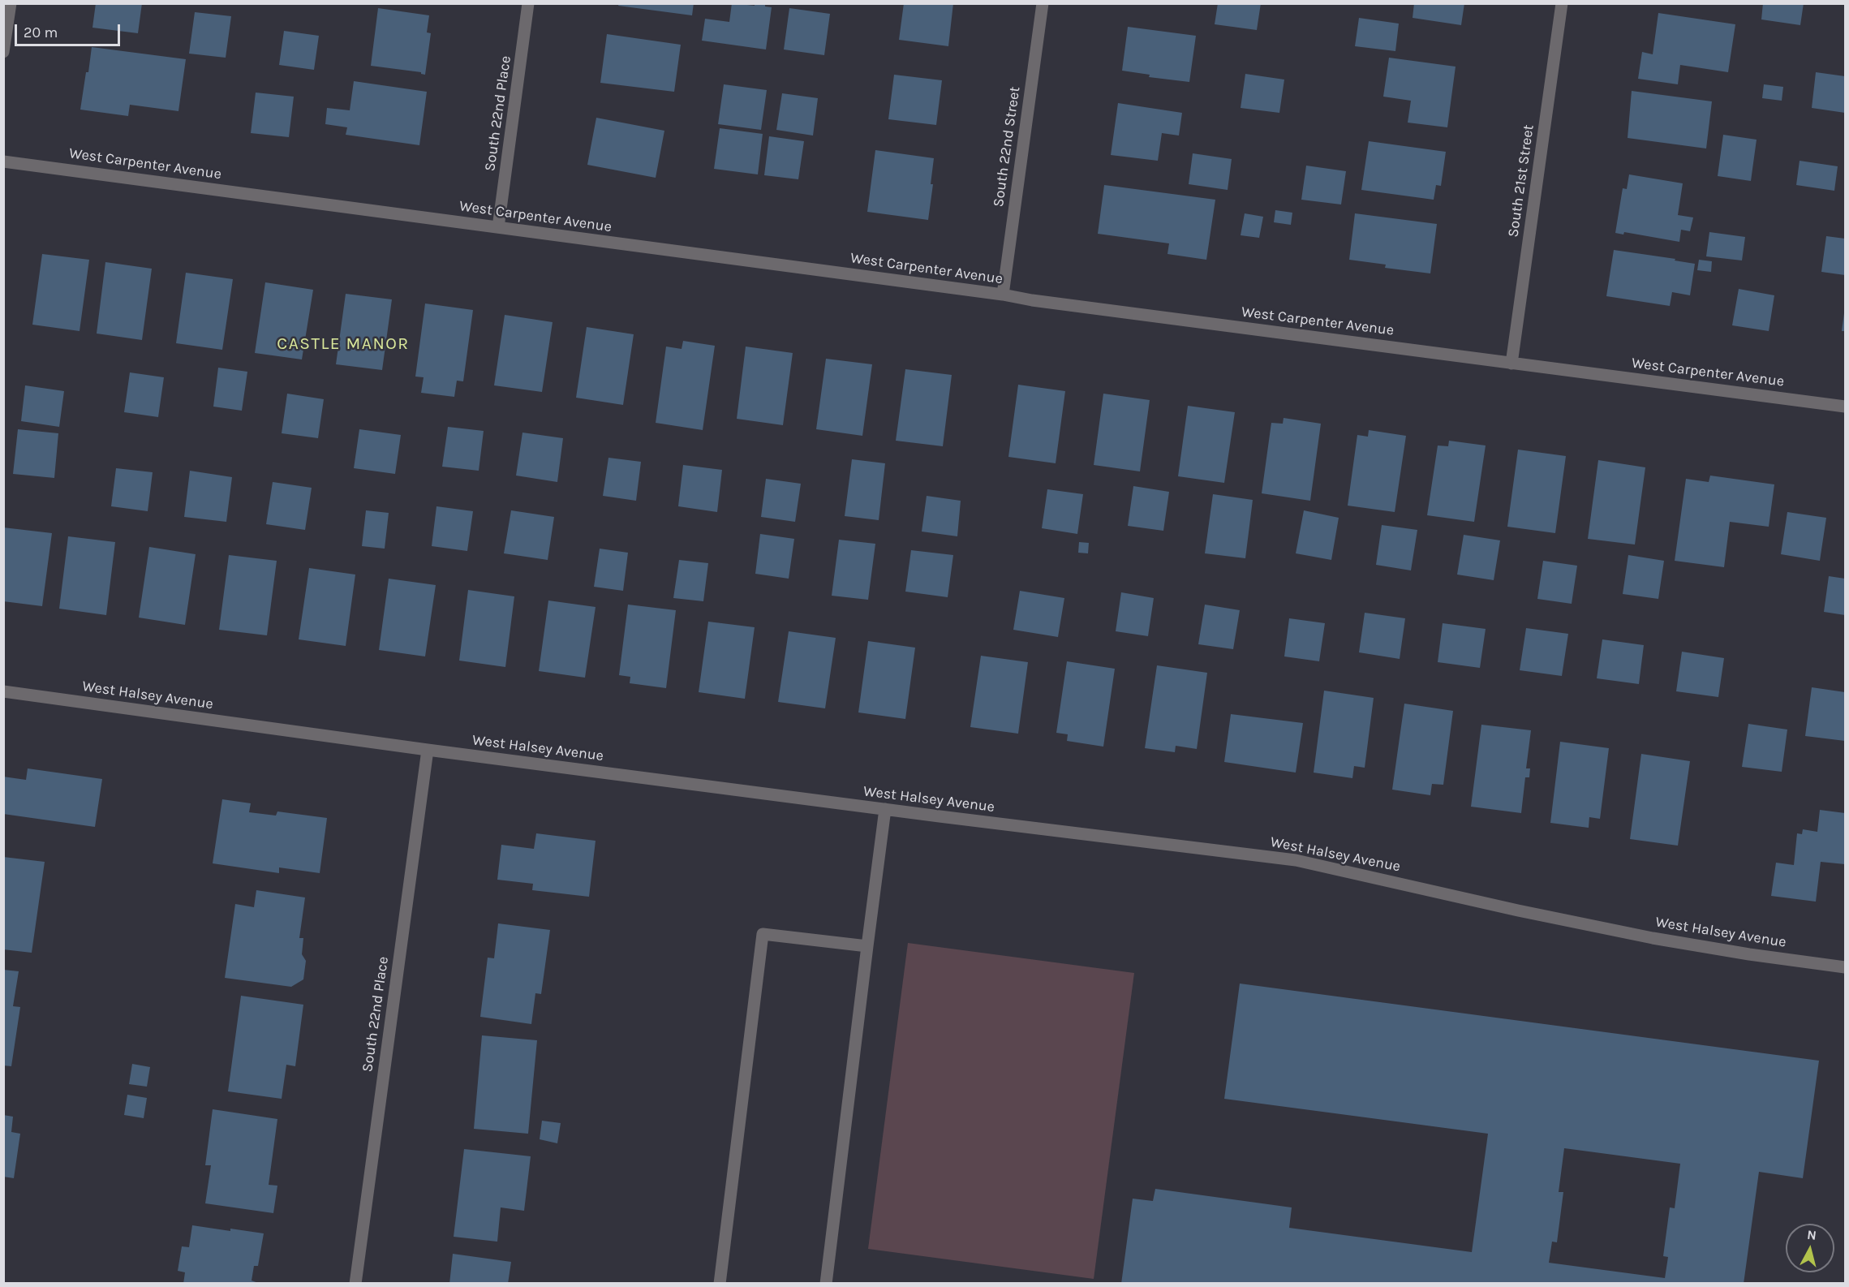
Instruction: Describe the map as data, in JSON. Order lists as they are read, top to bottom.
{
  "streets": {
    "street": [
      "South 22nd Place",
      "South 22nd Street",
      "West Carpenter Avenue",
      "South 21st Street",
      "West Halsey Avenue"
    ]
  },
  "crossings": [
    ["South 22nd Place", "West Carpenter Avenue"],
    ["South 22nd Place", "West Halsey Avenue"],
    ["South 22nd Street", "West Carpenter Avenue"],
    ["West Carpenter Avenue", "South 21st Street"]
  ],
  "districts": ["CASTLE MANOR"],
  "scale_bar": "20 m",
  "north": "top"
}
